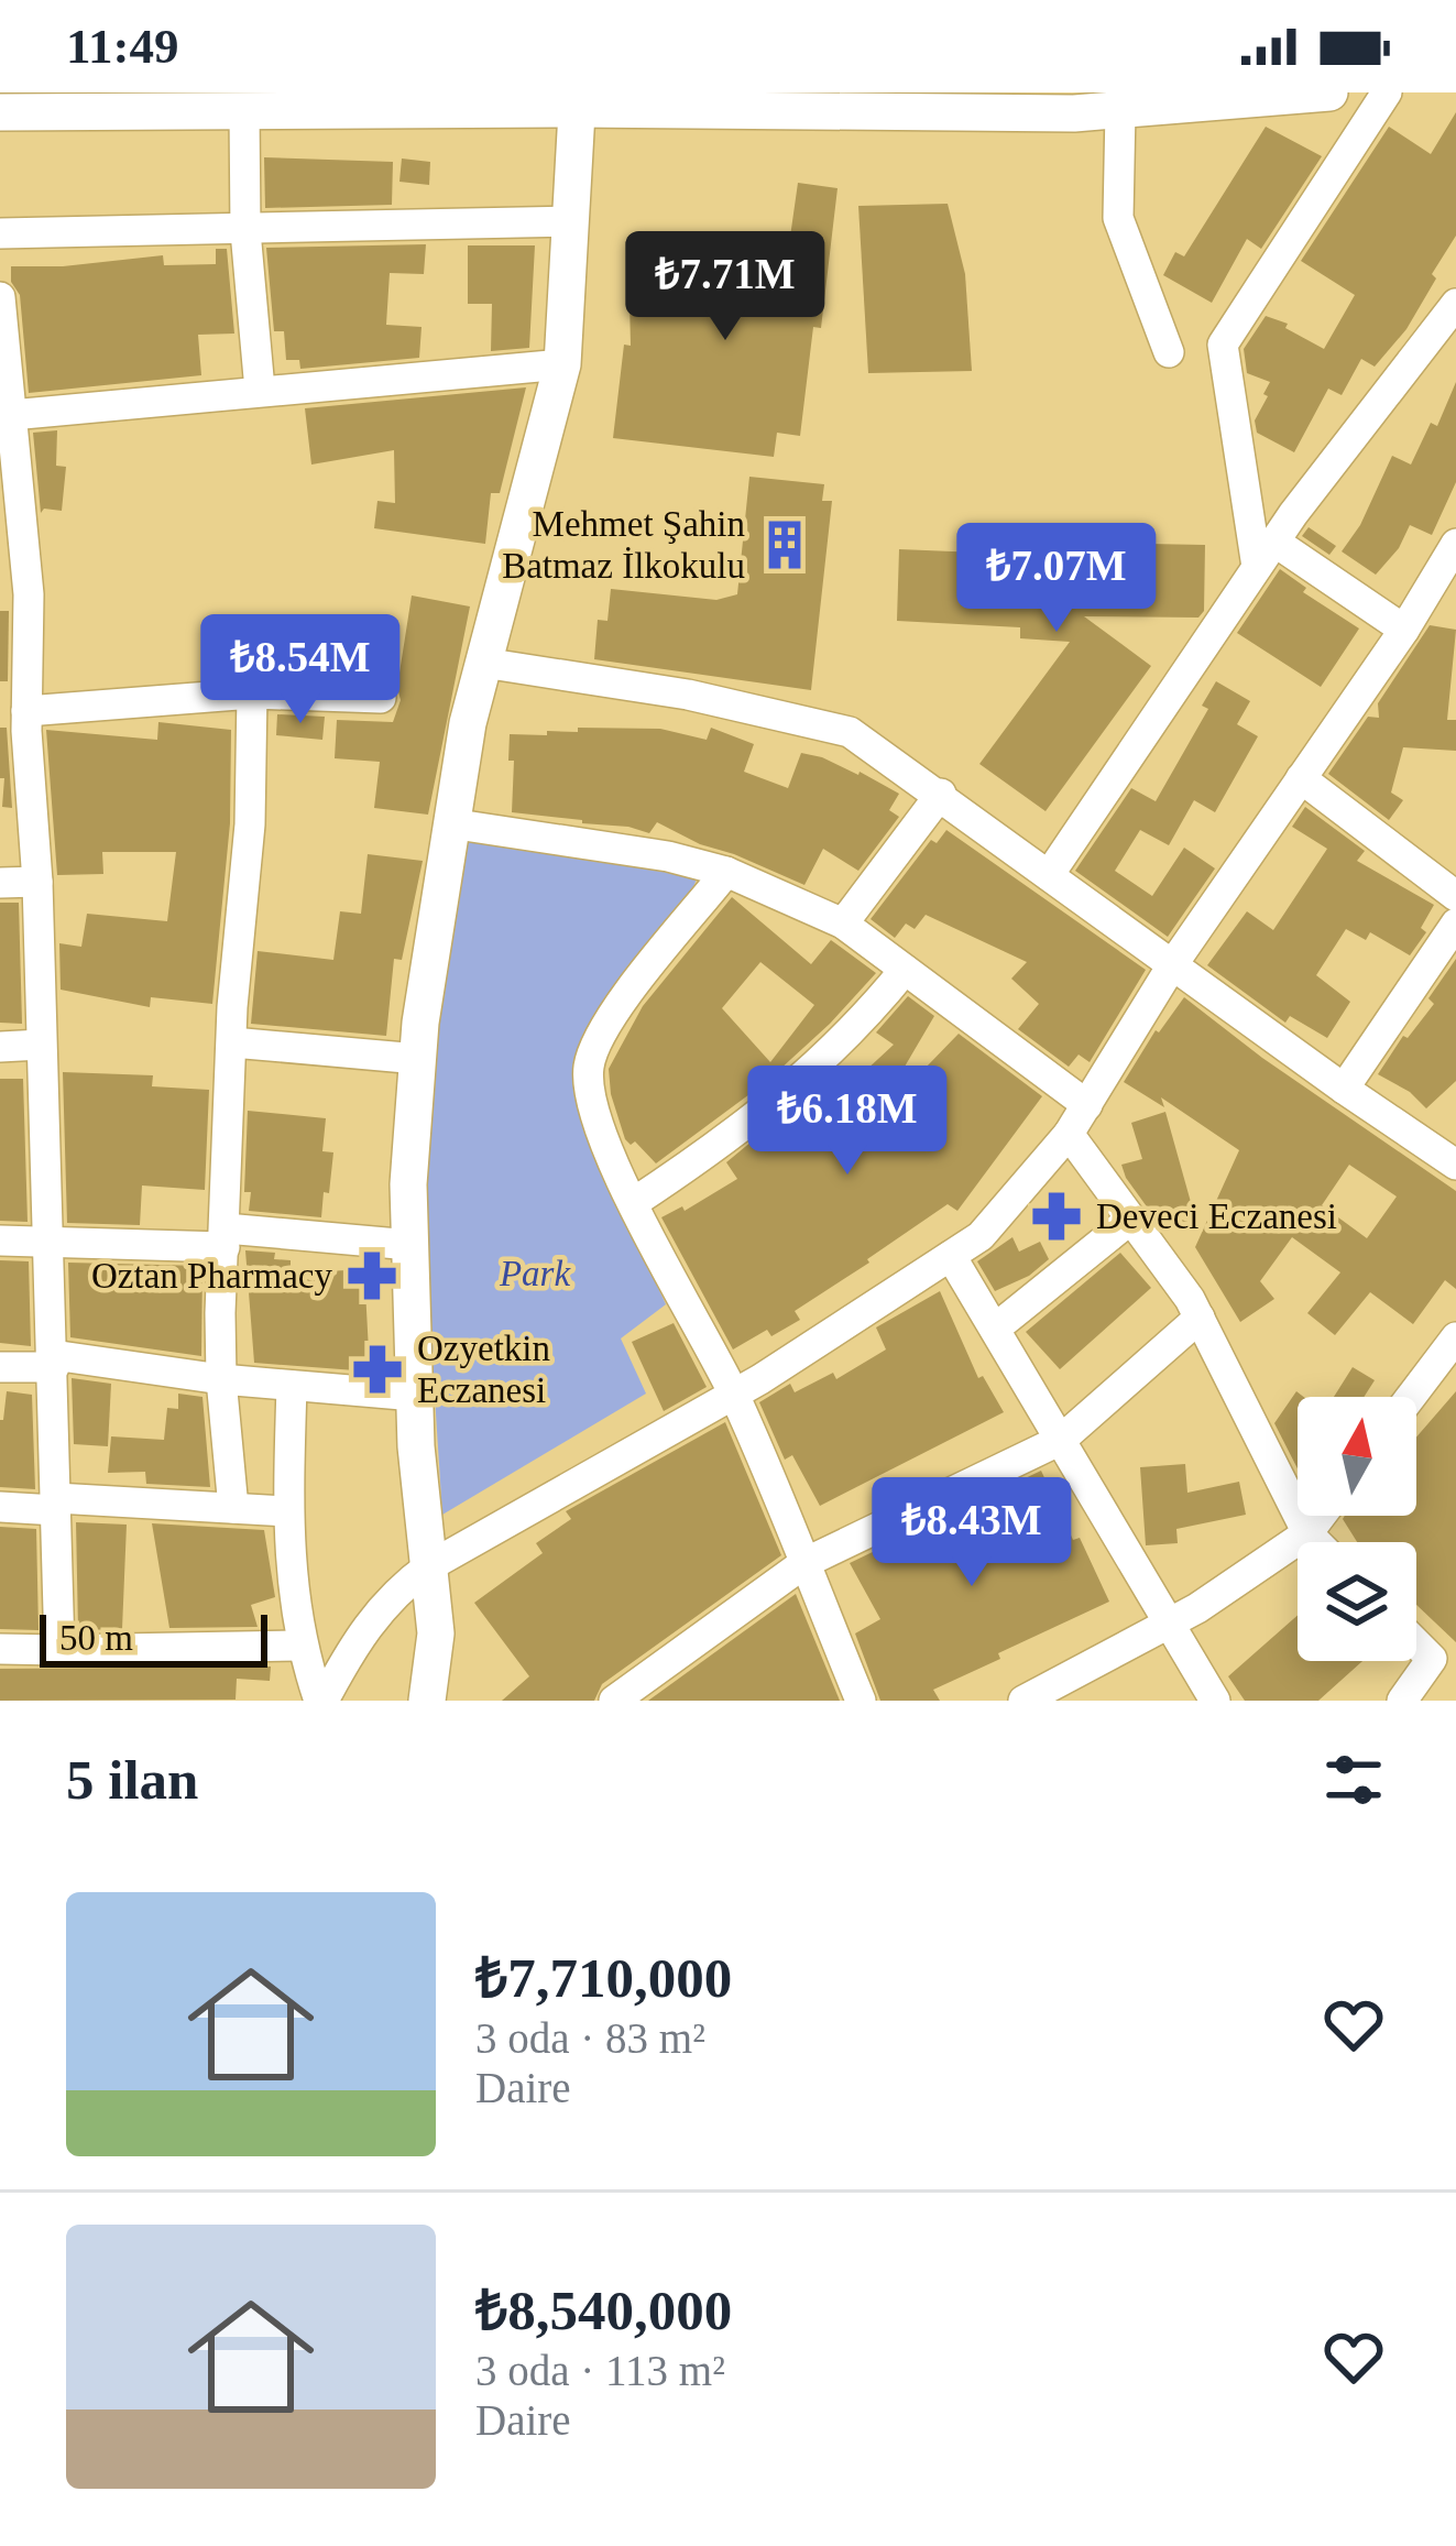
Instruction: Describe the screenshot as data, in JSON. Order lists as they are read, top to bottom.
{
  "parks": ["Park"],
  "places": {
    "building": ["Mehmet Şahin Batmaz İlkokulu"],
    "pharmacy": ["Deveci Eczanesi", "Oztan Pharmacy", "Ozyetkin Eczanesi"]
  },
  "scale_bar": "50 m",
  "north": "top",
  "page": {
    "status": "11:49",
    "price": [
      "₺7.71M",
      "₺7.07M",
      "₺8.54M",
      "₺6.18M",
      "₺8.43M"
    ],
    "scale": "50 m",
    "heading": "5 ilan",
    "list": [
      {
        "name": "₺7,710,000",
        "note": "3 oda · 83 m² · Daire"
      },
      {
        "name": "₺8,540,000",
        "note": "3 oda · 113 m² · Daire"
      }
    ]
  }
}
